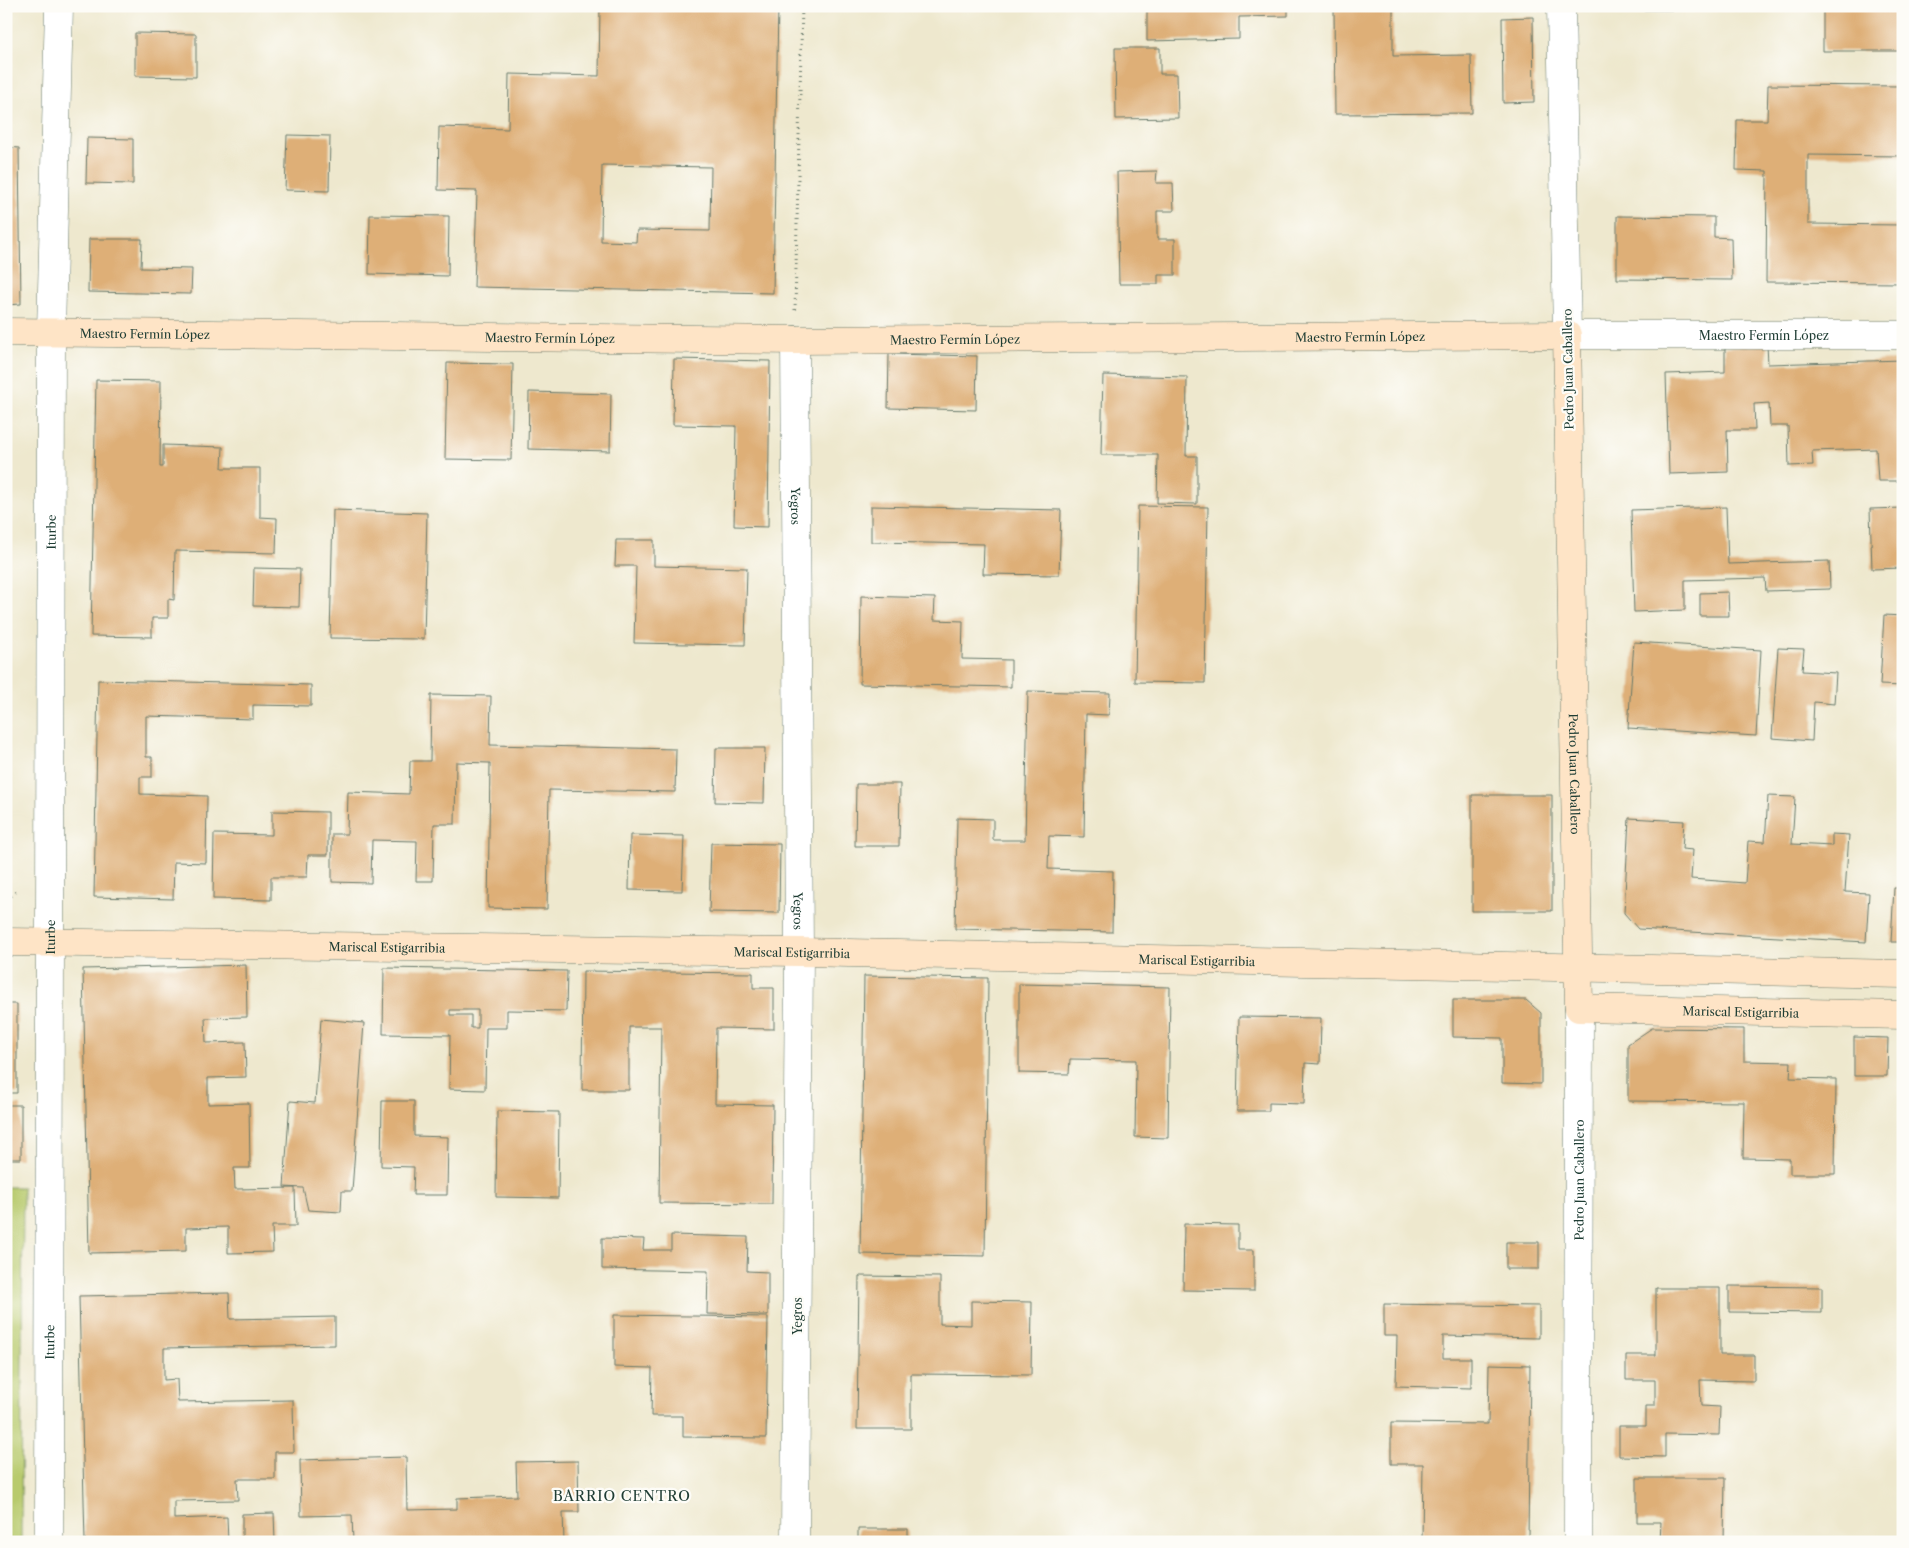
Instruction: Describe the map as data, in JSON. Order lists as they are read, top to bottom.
{
  "streets": {
    "street": [
      "Maestro Fermín López",
      "Pedro Juan Caballero",
      "Yegros",
      "Iturbe",
      "Mariscal Estigarribia"
    ]
  },
  "crossings": [
    ["Maestro Fermín López", "Pedro Juan Caballero"],
    ["Maestro Fermín López", "Yegros"],
    ["Maestro Fermín López", "Iturbe"],
    ["Pedro Juan Caballero", "Mariscal Estigarribia"],
    ["Yegros", "Mariscal Estigarribia"],
    ["Iturbe", "Mariscal Estigarribia"]
  ],
  "districts": ["BARRIO CENTRO"]
}
